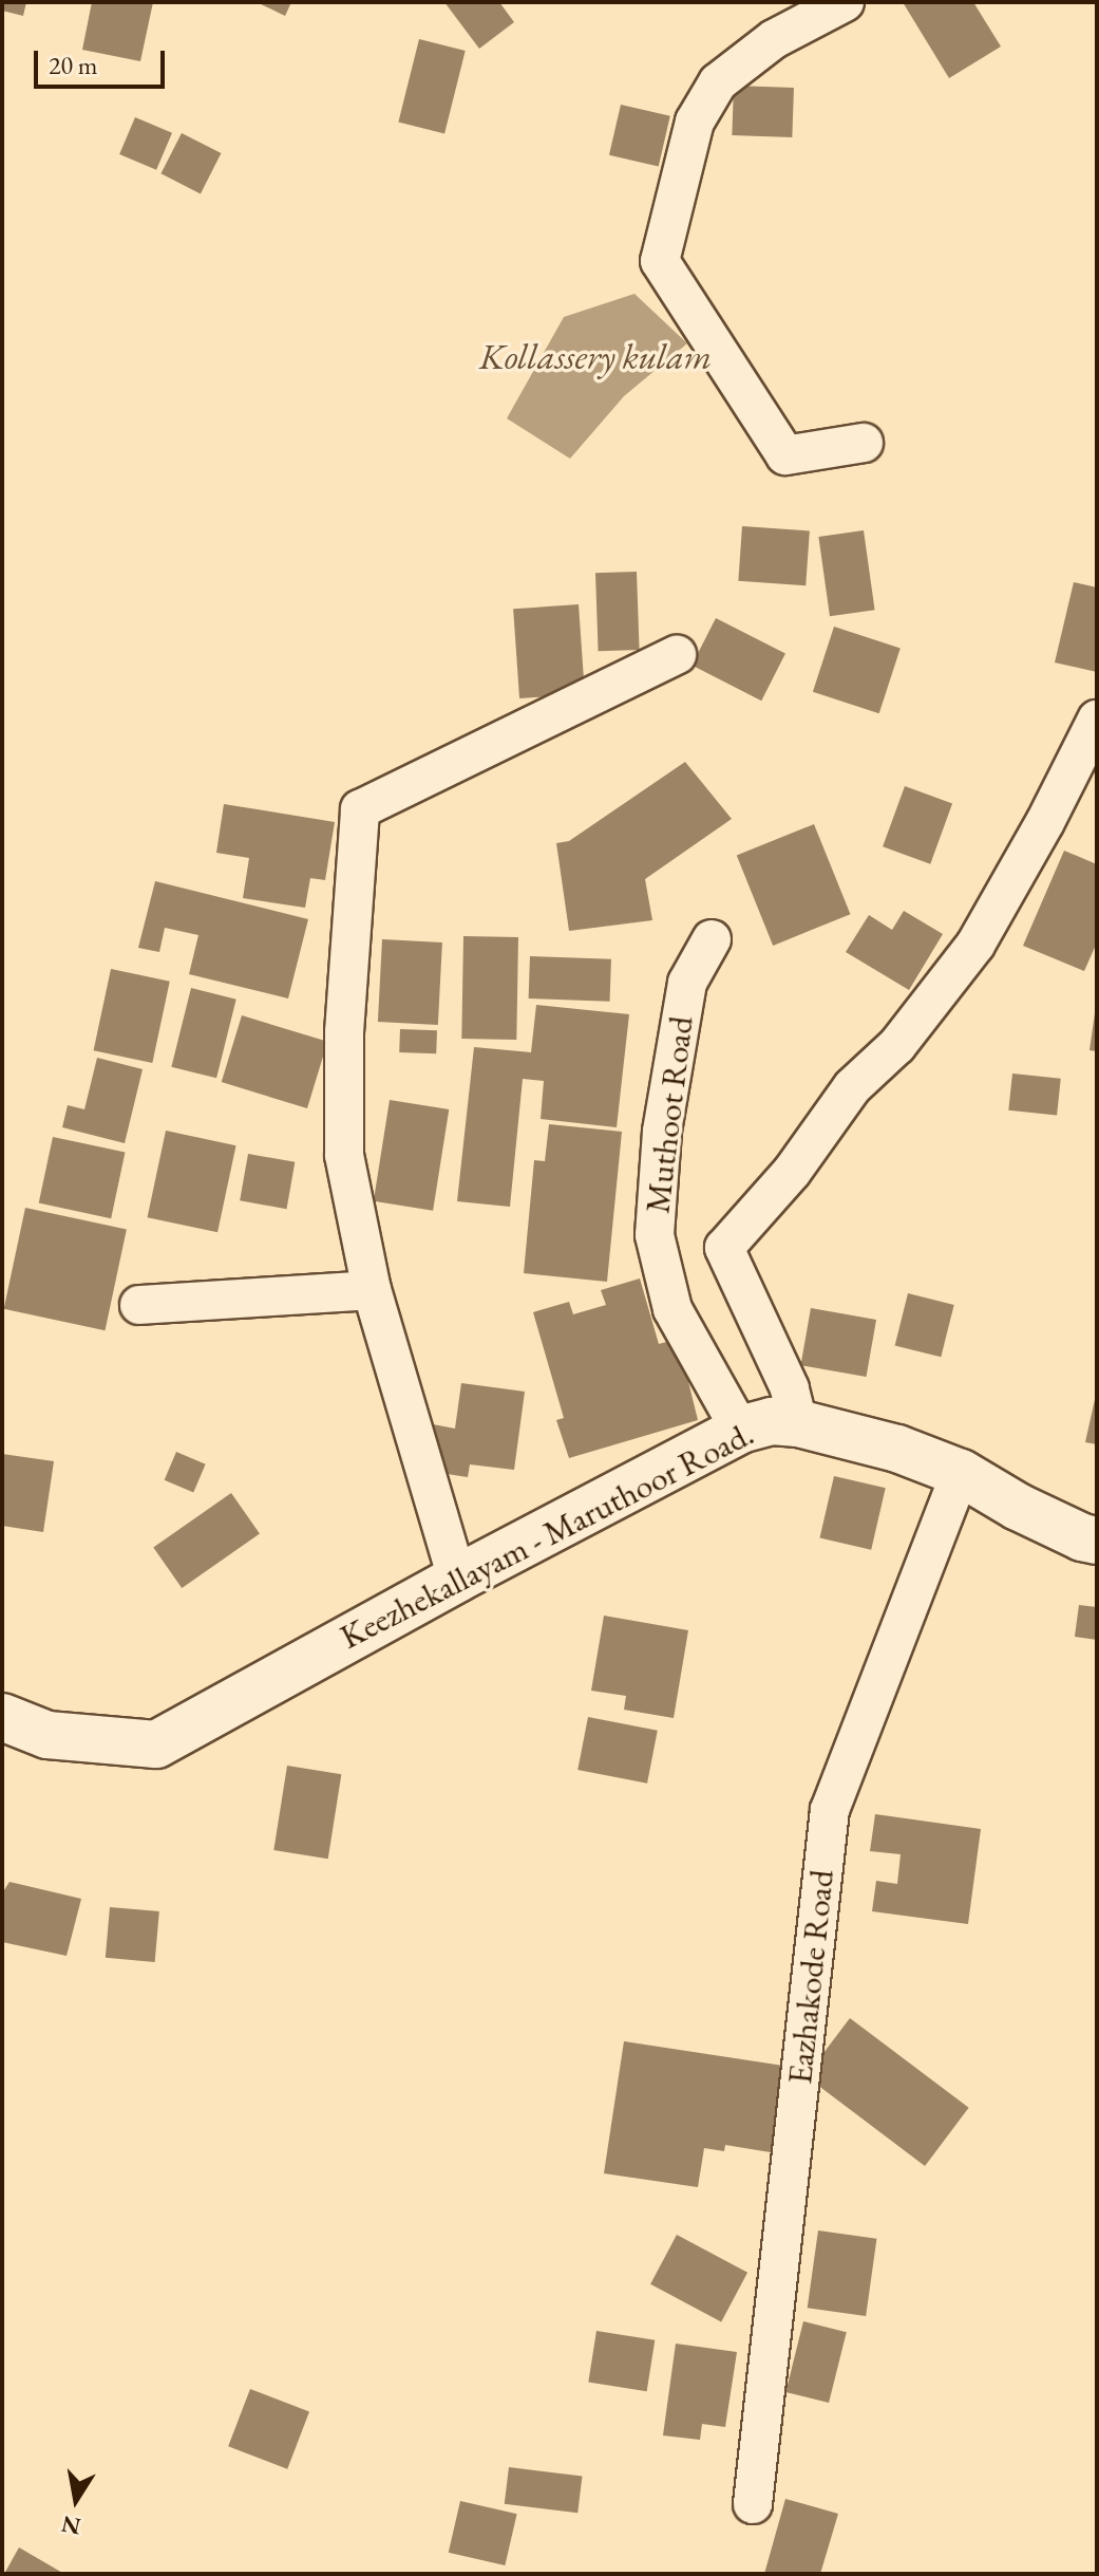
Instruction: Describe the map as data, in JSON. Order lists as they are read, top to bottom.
{
  "streets": {
    "street": ["Muthoot Road", "Keezhekallayam - Maruthoor Road.", "Eazhakode Road"]
  },
  "crossings": [
    ["Muthoot Road", "Keezhekallayam - Maruthoor Road."],
    ["Keezhekallayam - Maruthoor Road.", "Eazhakode Road"]
  ],
  "water": ["Kollassery kulam"],
  "scale_bar": "20 m",
  "north": "bottom"
}
